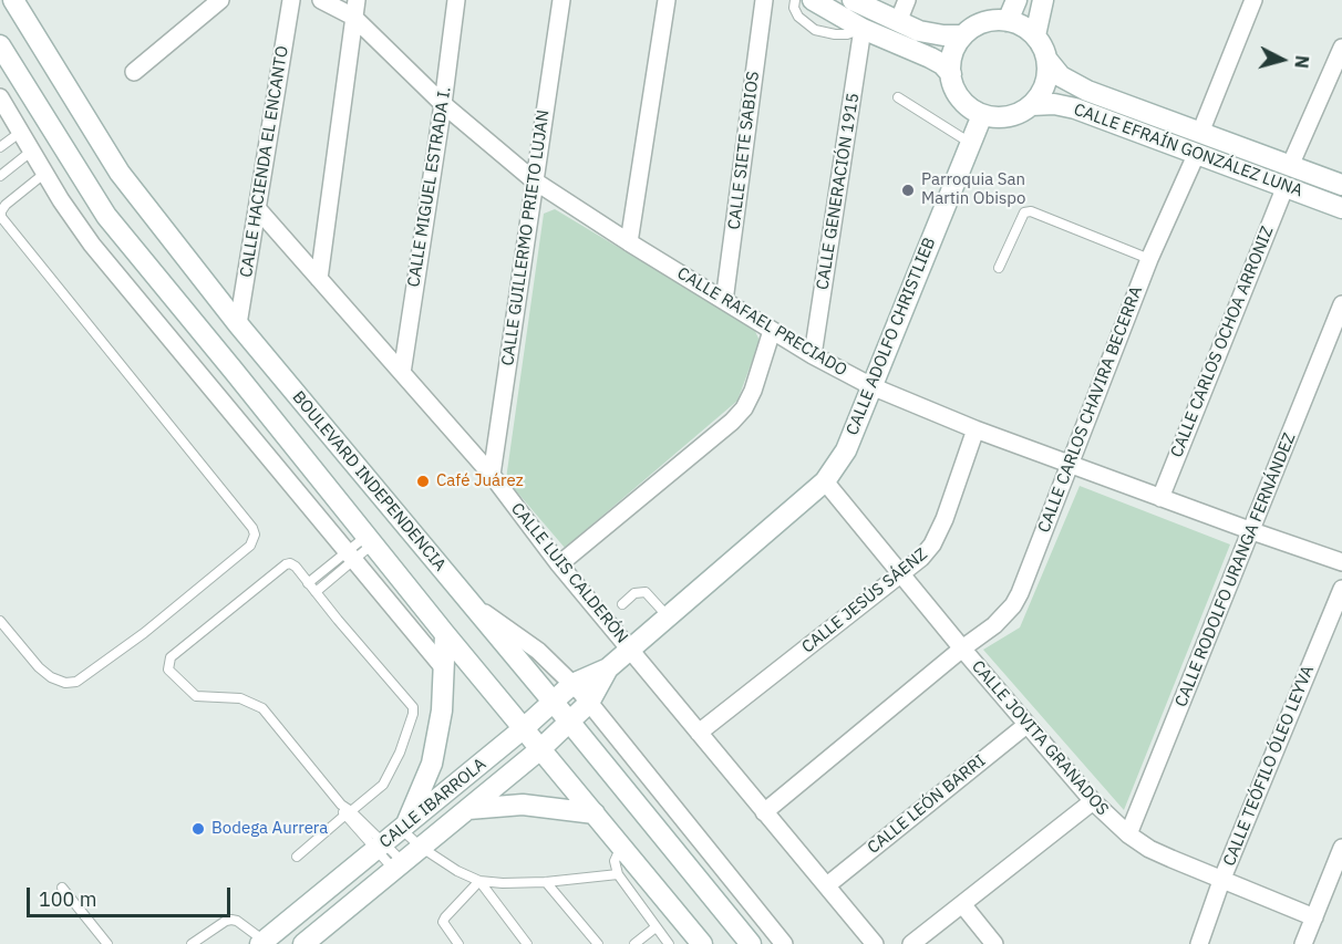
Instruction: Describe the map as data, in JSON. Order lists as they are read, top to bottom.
{
  "streets": {
    "main road": [
      "CALLE EFRAÍN GONZÁLEZ LUNA",
      "CALLE ADOLFO CHRISTLIEB",
      "BOULEVARD INDEPENDENCIA",
      "CALLE IBARROLA"
    ],
    "street": [
      "CALLE SIETE SABIOS",
      "CALLE HACIENDA EL ENCANTO",
      "CALLE MIGUEL ESTRADA I.",
      "CALLE GENERACIÓN 1915",
      "CALLE GUILLERMO PRIETO LUJAN",
      "CALLE RAFAEL PRECIADO",
      "CALLE CARLOS OCHOA ARRONIZ",
      "CALLE CARLOS CHAVIRA BECERRA",
      "CALLE RODOLFO URANGA FERNÁNDEZ",
      "CALLE LUIS CALDERÓN",
      "CALLE JESÚS SÁENZ",
      "CALLE JOVITA GRANADOS",
      "CALLE TEÓFILO ÓLEO LEYVA",
      "CALLE LEÓN BARRI"
    ]
  },
  "crossings": [
    ["CALLE SIETE SABIOS", "CALLE RAFAEL PRECIADO"],
    ["CALLE EFRAÍN GONZÁLEZ LUNA", "CALLE ADOLFO CHRISTLIEB"],
    ["CALLE EFRAÍN GONZÁLEZ LUNA", "CALLE CARLOS OCHOA ARRONIZ"],
    ["CALLE EFRAÍN GONZÁLEZ LUNA", "CALLE CARLOS CHAVIRA BECERRA"],
    ["CALLE HACIENDA EL ENCANTO", "BOULEVARD INDEPENDENCIA"],
    ["CALLE HACIENDA EL ENCANTO", "CALLE LUIS CALDERÓN"],
    ["CALLE MIGUEL ESTRADA I.", "CALLE RAFAEL PRECIADO"],
    ["CALLE MIGUEL ESTRADA I.", "CALLE LUIS CALDERÓN"],
    ["CALLE GENERACIÓN 1915", "CALLE RAFAEL PRECIADO"],
    ["CALLE GUILLERMO PRIETO LUJAN", "CALLE RAFAEL PRECIADO"],
    ["CALLE GUILLERMO PRIETO LUJAN", "CALLE LUIS CALDERÓN"],
    ["CALLE RAFAEL PRECIADO", "CALLE ADOLFO CHRISTLIEB"],
    ["CALLE RAFAEL PRECIADO", "CALLE CARLOS OCHOA ARRONIZ"],
    ["CALLE RAFAEL PRECIADO", "CALLE CARLOS CHAVIRA BECERRA"],
    ["CALLE RAFAEL PRECIADO", "CALLE RODOLFO URANGA FERNÁNDEZ"],
    ["CALLE RAFAEL PRECIADO", "CALLE JESÚS SÁENZ"],
    ["CALLE ADOLFO CHRISTLIEB", "CALLE JOVITA GRANADOS"],
    ["CALLE ADOLFO CHRISTLIEB", "CALLE IBARROLA"],
    ["CALLE CARLOS CHAVIRA BECERRA", "CALLE JOVITA GRANADOS"],
    ["BOULEVARD INDEPENDENCIA", "CALLE IBARROLA"],
    ["CALLE RODOLFO URANGA FERNÁNDEZ", "CALLE JOVITA GRANADOS"],
    ["CALLE LUIS CALDERÓN", "CALLE JESÚS SÁENZ"],
    ["CALLE LUIS CALDERÓN", "CALLE IBARROLA"],
    ["CALLE LUIS CALDERÓN", "CALLE LEÓN BARRI"],
    ["CALLE JESÚS SÁENZ", "CALLE JOVITA GRANADOS"],
    ["CALLE JOVITA GRANADOS", "CALLE TEÓFILO ÓLEO LEYVA"],
    ["CALLE JOVITA GRANADOS", "CALLE IBARROLA"],
    ["CALLE JOVITA GRANADOS", "CALLE LEÓN BARRI"]
  ],
  "places": ["Parroquia San Martin Obispo", "Café Juárez", "Bodega Aurrera"],
  "scale_bar": "100 m",
  "north": "right"
}
